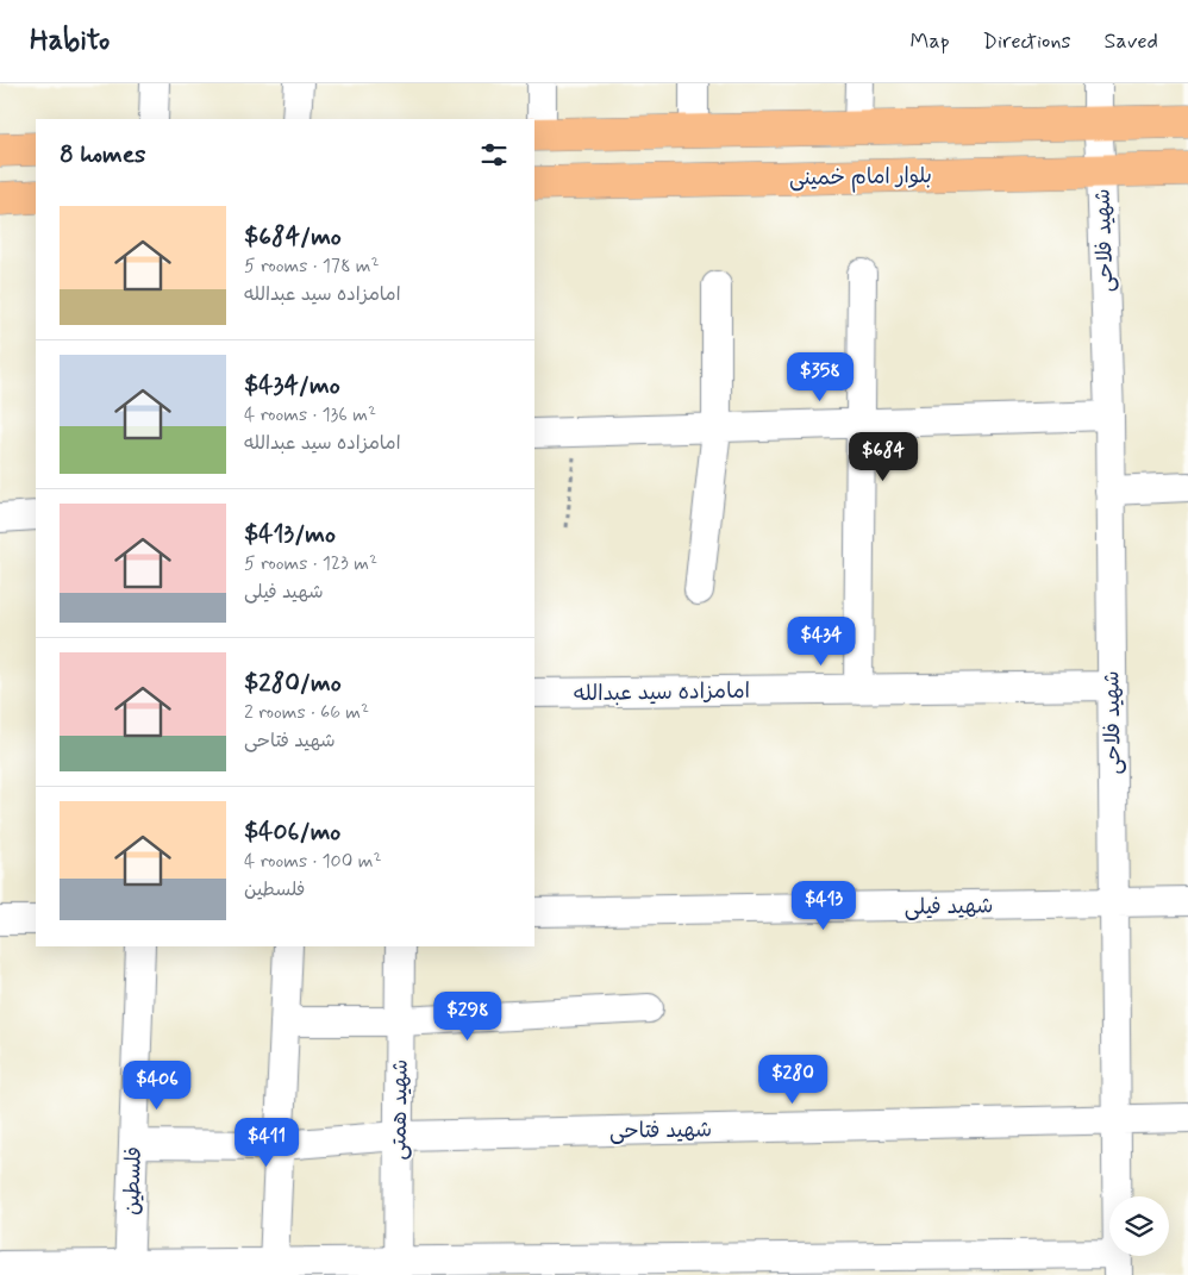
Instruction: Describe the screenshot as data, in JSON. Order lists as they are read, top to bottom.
{
  "streets": {
    "main road": ["بلوار امام خمینی"],
    "street": [
      "شهید فلاحی",
      "امامزاده سید عبدالله",
      "شهید فیلی",
      "شهید همتی",
      "شهید فتاحی",
      "فلسطین"
    ]
  },
  "crossings": [
    ["بلوار امام خمینی", "شهید فلاحی"],
    ["شهید فلاحی", "امامزاده سید عبدالله"],
    ["شهید فلاحی", "شهید فیلی"],
    ["شهید فلاحی", "شهید فتاحی"],
    ["شهید همتی", "شهید فتاحی"],
    ["شهید فتاحی", "فلسطین"]
  ],
  "page": {
    "header": "Habito",
    "nav": ["Map", "Directions", "Saved"],
    "heading": "8 homes",
    "list": [
      {
        "name": "$684/mo",
        "note": "5 rooms · 178 m² · امامزاده سید عبدالله"
      },
      {
        "name": "$434/mo",
        "note": "4 rooms · 136 m² · امامزاده سید عبدالله"
      },
      {
        "name": "$413/mo",
        "note": "5 rooms · 123 m² · شهید فیلی"
      },
      {
        "name": "$280/mo",
        "note": "2 rooms · 66 m² · شهید فتاحی"
      },
      {
        "name": "$406/mo",
        "note": "4 rooms · 100 m² · فلسطین"
      }
    ],
    "price": [
      "$358",
      "$684",
      "$434",
      "$413",
      "$298",
      "$280",
      "$406",
      "$411"
    ]
  }
}
